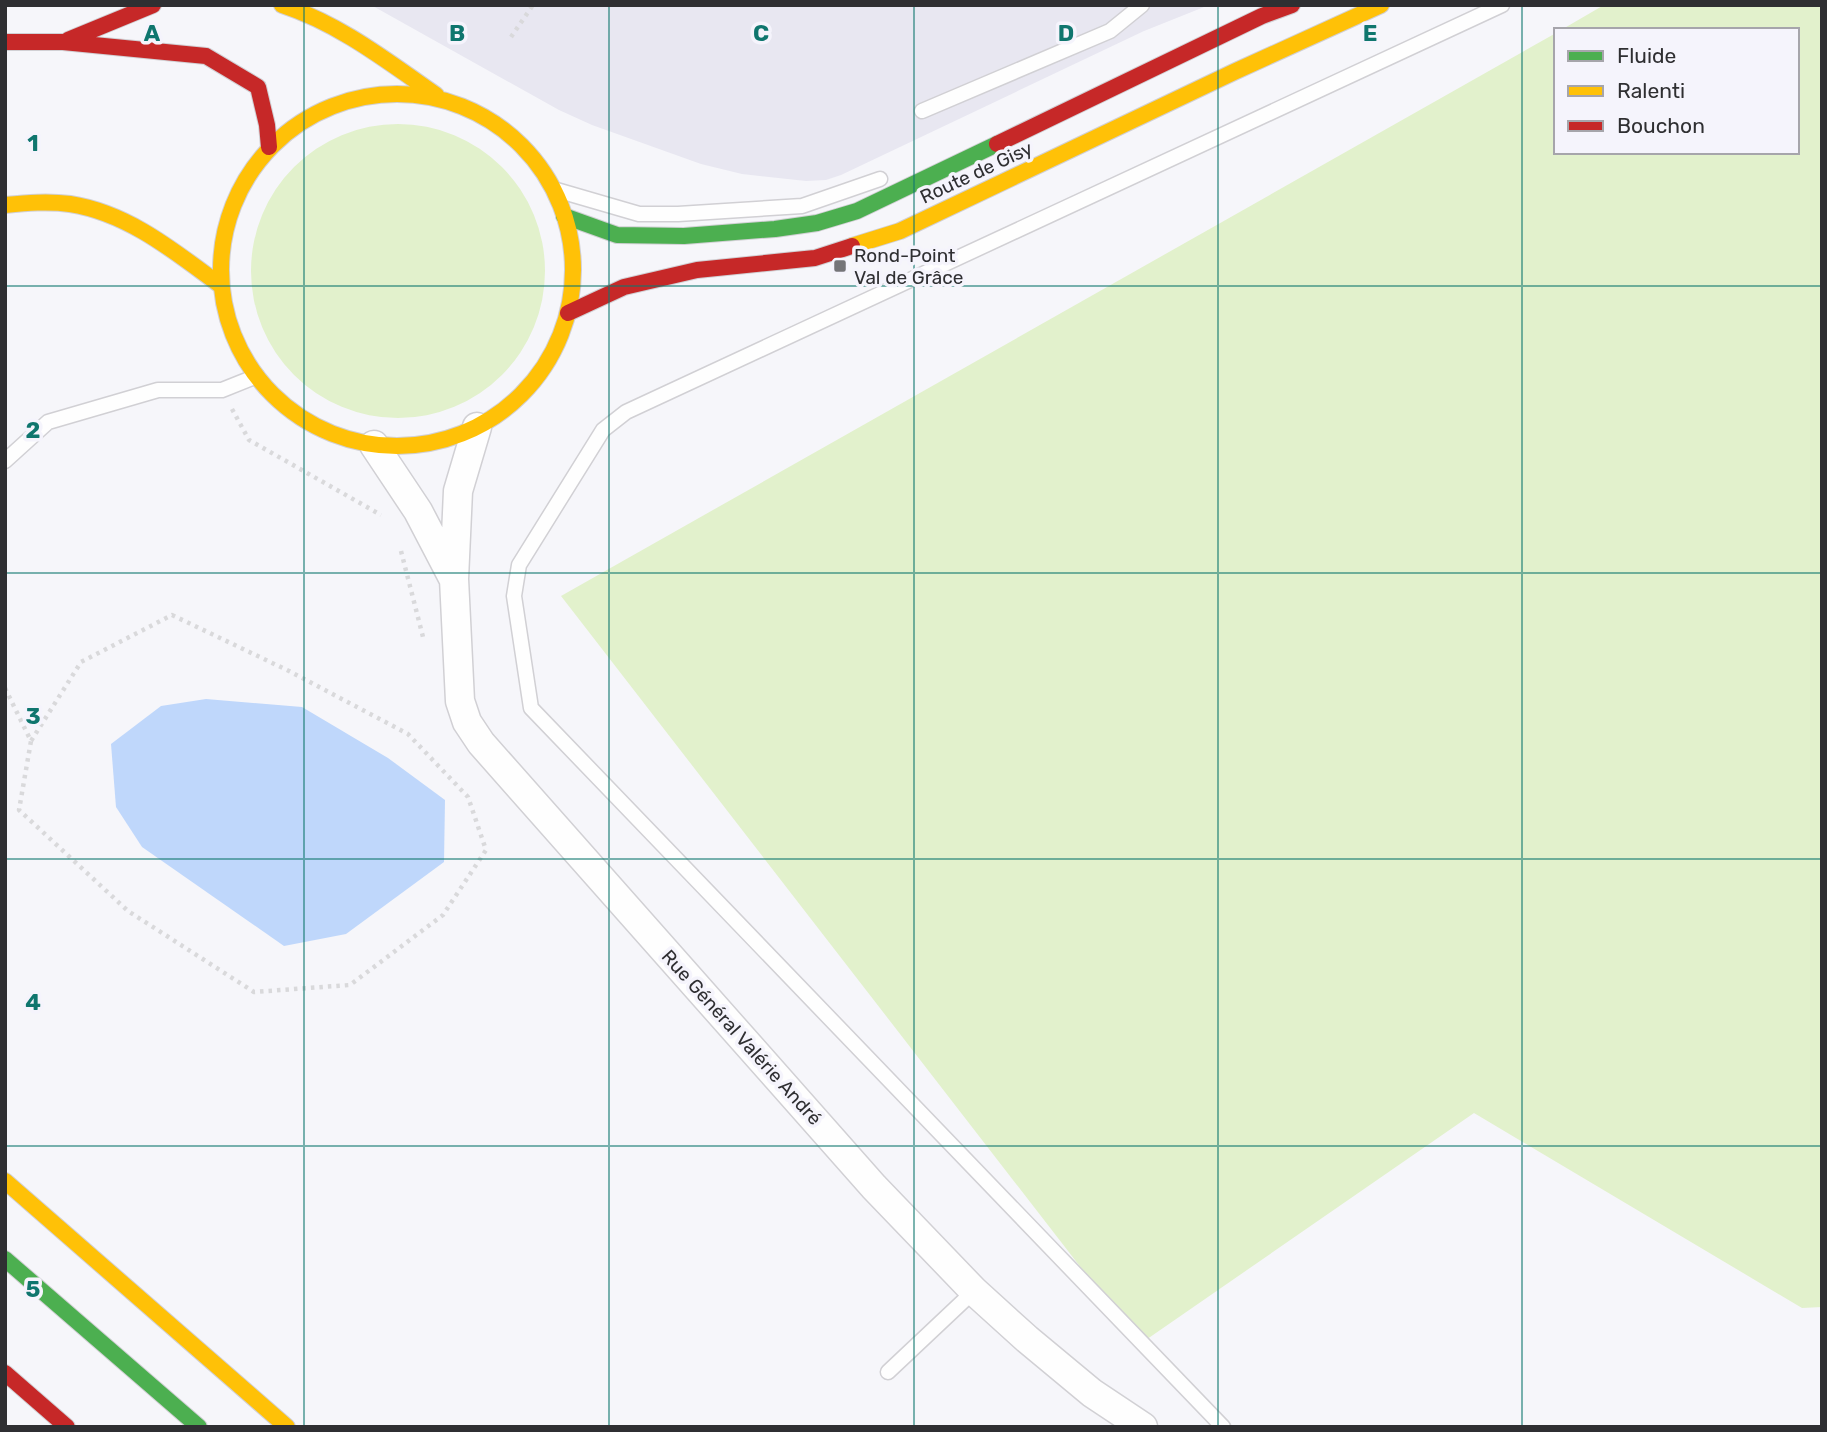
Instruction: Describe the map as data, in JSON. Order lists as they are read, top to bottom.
{
  "streets": {
    "main road": ["Route de Gisy"],
    "street": ["Rue Général Valérie André"]
  },
  "places": {
    "transit": ["Rond-Point Val de Grâce"]
  },
  "legend": ["Fluide", "Ralenti", "Bouchon"],
  "grid": {
    "columns": [
      "A",
      "B",
      "C",
      "D",
      "E"
    ],
    "rows": [
      "1",
      "2",
      "3",
      "4",
      "5"
    ]
  }
}
